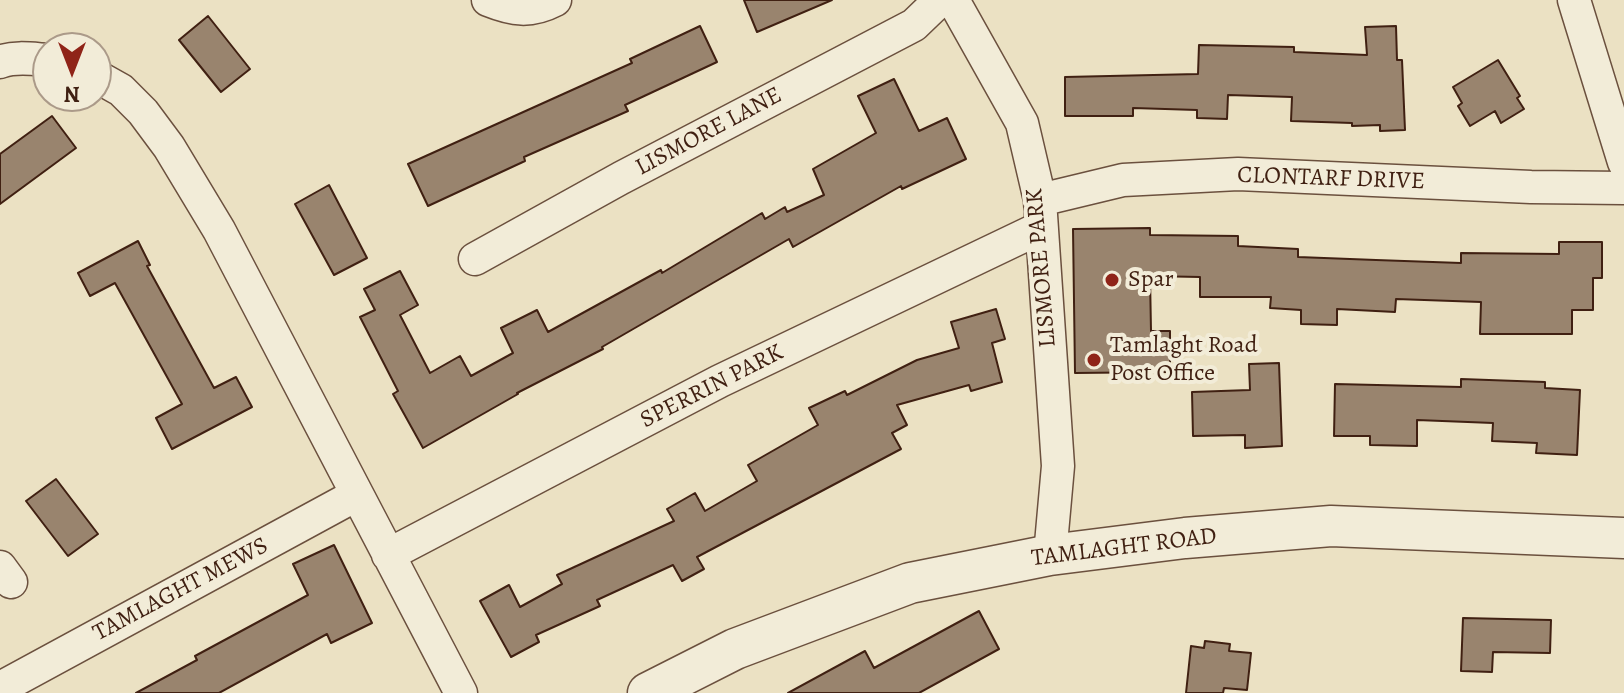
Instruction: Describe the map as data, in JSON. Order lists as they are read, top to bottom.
{
  "streets": {
    "street": [
      "LISMORE LANE",
      "CLONTARF DRIVE",
      "LISMORE PARK",
      "SPERRIN PARK",
      "TAMLAGHT ROAD",
      "TAMLAGHT MEWS"
    ]
  },
  "crossings": [
    ["CLONTARF DRIVE", "LISMORE PARK"],
    ["CLONTARF DRIVE", "SPERRIN PARK"],
    ["LISMORE PARK", "SPERRIN PARK"],
    ["LISMORE PARK", "TAMLAGHT ROAD"]
  ],
  "places": ["Spar", "Tamlaght Road Post Office"],
  "north": "bottom"
}
